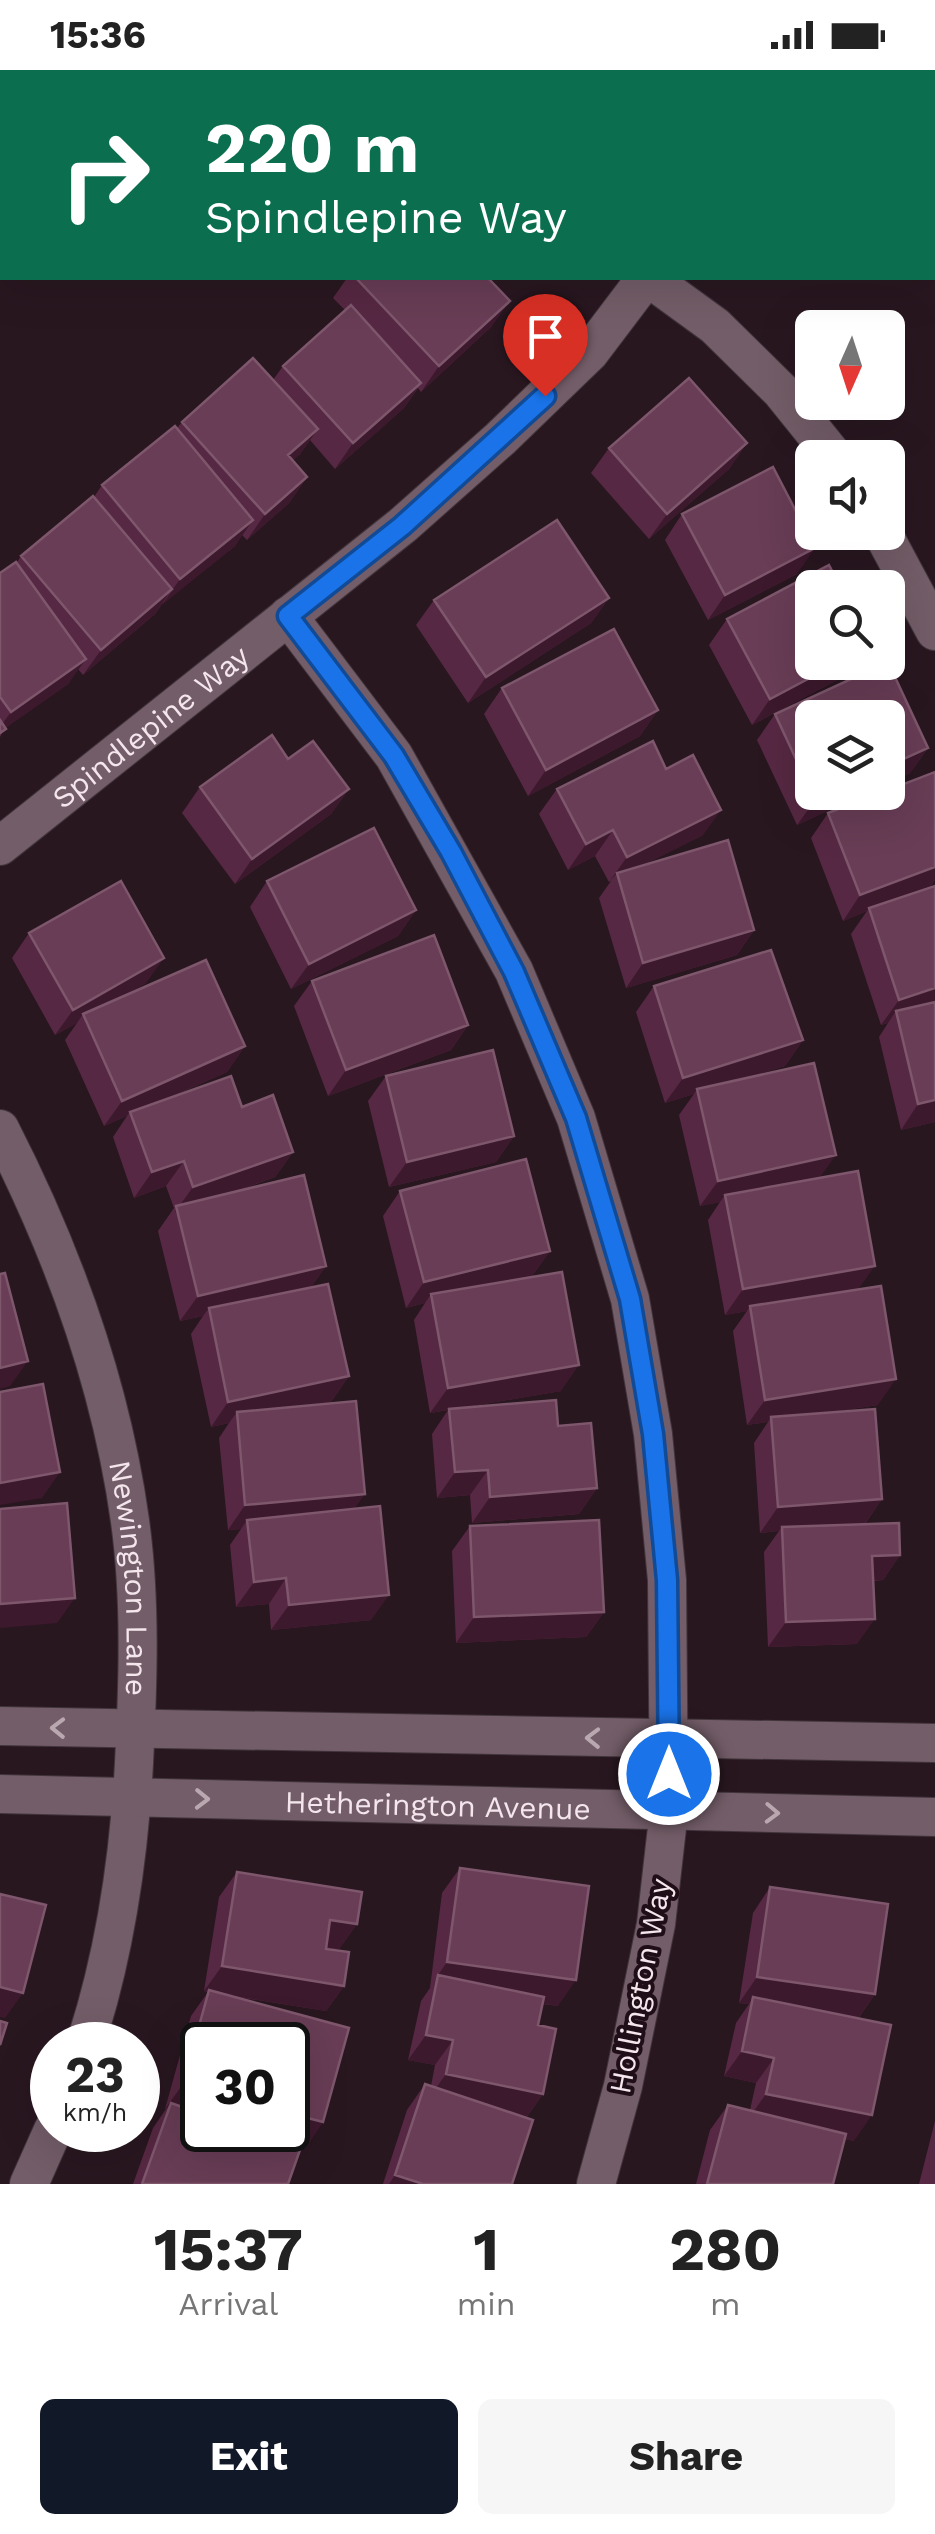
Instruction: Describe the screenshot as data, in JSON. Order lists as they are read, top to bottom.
{
  "streets": {
    "street": [
      "Spindlepine Way",
      "Newington Lane",
      "Hetherington Avenue",
      "Hollington Way"
    ]
  },
  "crossings": [
    ["Spindlepine Way", "Hollington Way"],
    ["Newington Lane", "Hetherington Avenue"],
    ["Hetherington Avenue", "Hollington Way"]
  ],
  "north": "bottom",
  "page": {
    "status": "15:36",
    "turn": ["220 m", "Spindlepine Way"],
    "speed": "23 km/h",
    "limit": "30",
    "eta": [
      "15:37",
      "Arrival",
      "1",
      "min",
      "280",
      "m"
    ],
    "buttons": ["Exit", "Share"]
  }
}
